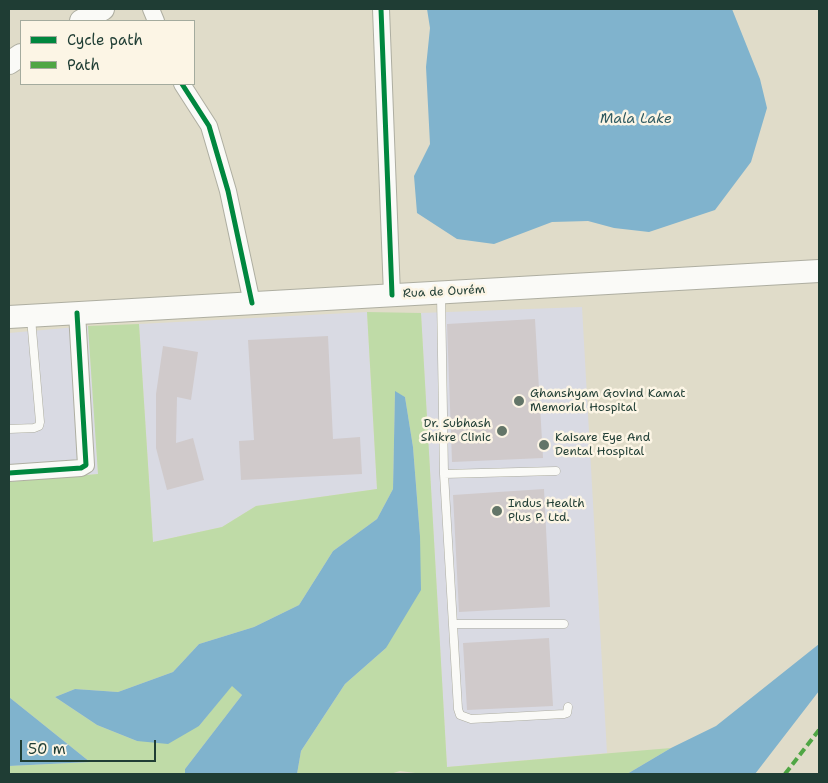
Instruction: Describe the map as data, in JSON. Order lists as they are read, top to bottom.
{
  "streets": {
    "main road": ["Rua de Ourém"]
  },
  "water": ["Mala Lake"],
  "places": [
    "Ghanshyam Govind Kamat Memorial Hospital",
    "Dr. Subhash Shikre Clinic",
    "Kaisare Eye And Dental Hospital",
    "Indus Health Plus P. Ltd."
  ],
  "legend": ["Cycle path", "Path"],
  "scale_bar": "50 m"
}
